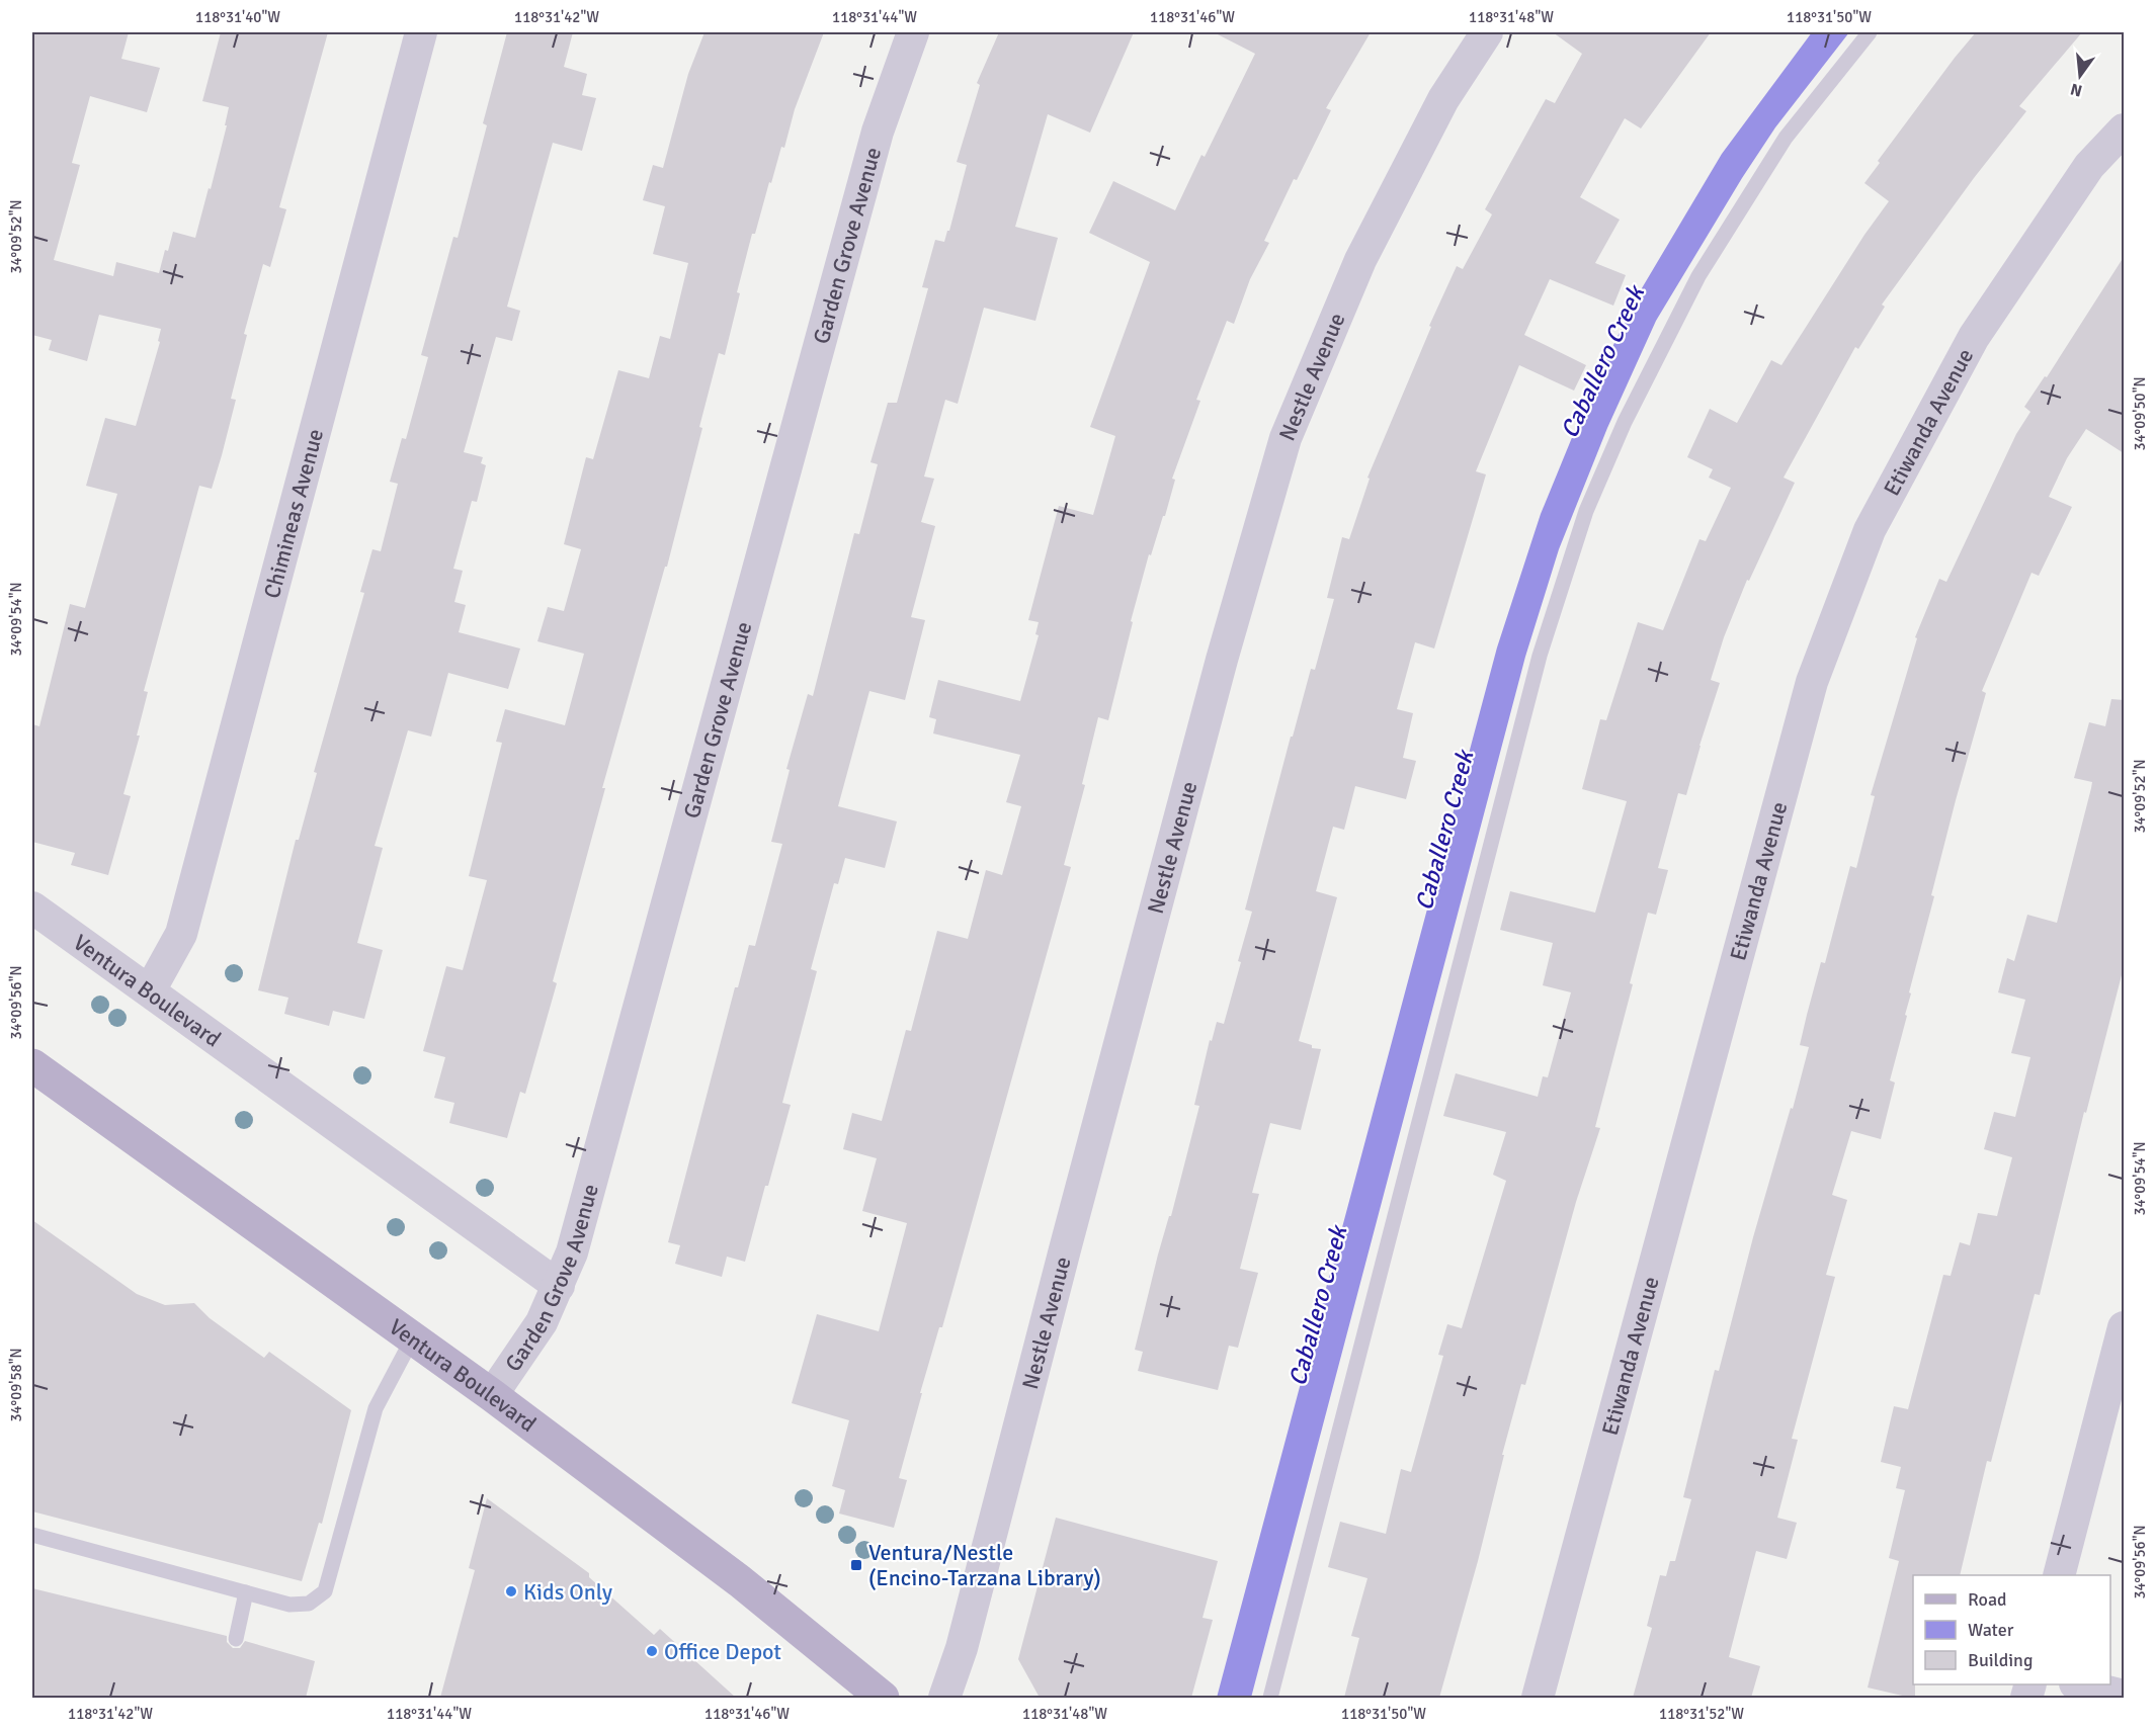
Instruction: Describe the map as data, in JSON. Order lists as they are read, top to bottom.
{
  "streets": {
    "main road": ["Ventura Boulevard"],
    "street": [
      "Garden Grove Avenue",
      "Nestle Avenue",
      "Etiwanda Avenue",
      "Chimineas Avenue"
    ]
  },
  "crossings": [
    ["Garden Grove Avenue", "Ventura Boulevard"],
    ["Chimineas Avenue", "Ventura Boulevard"]
  ],
  "water": ["Caballero Creek"],
  "places": {
    "transit": ["Ventura/Nestle (Encino-Tarzana Library)"],
    "other": ["Kids Only", "Office Depot"]
  },
  "legend": ["Road", "Water", "Building"],
  "north": "bottom",
  "coordinates": [
    "118°31'40\"W",
    "118°31'42\"W",
    "118°31'44\"W",
    "118°31'46\"W",
    "118°31'48\"W",
    "118°31'50\"W",
    "34°09'52\"N",
    "34°09'50\"N",
    "34°09'54\"N",
    "34°09'56\"N",
    "34°09'58\"N",
    "118°31'52\"W"
  ]
}
